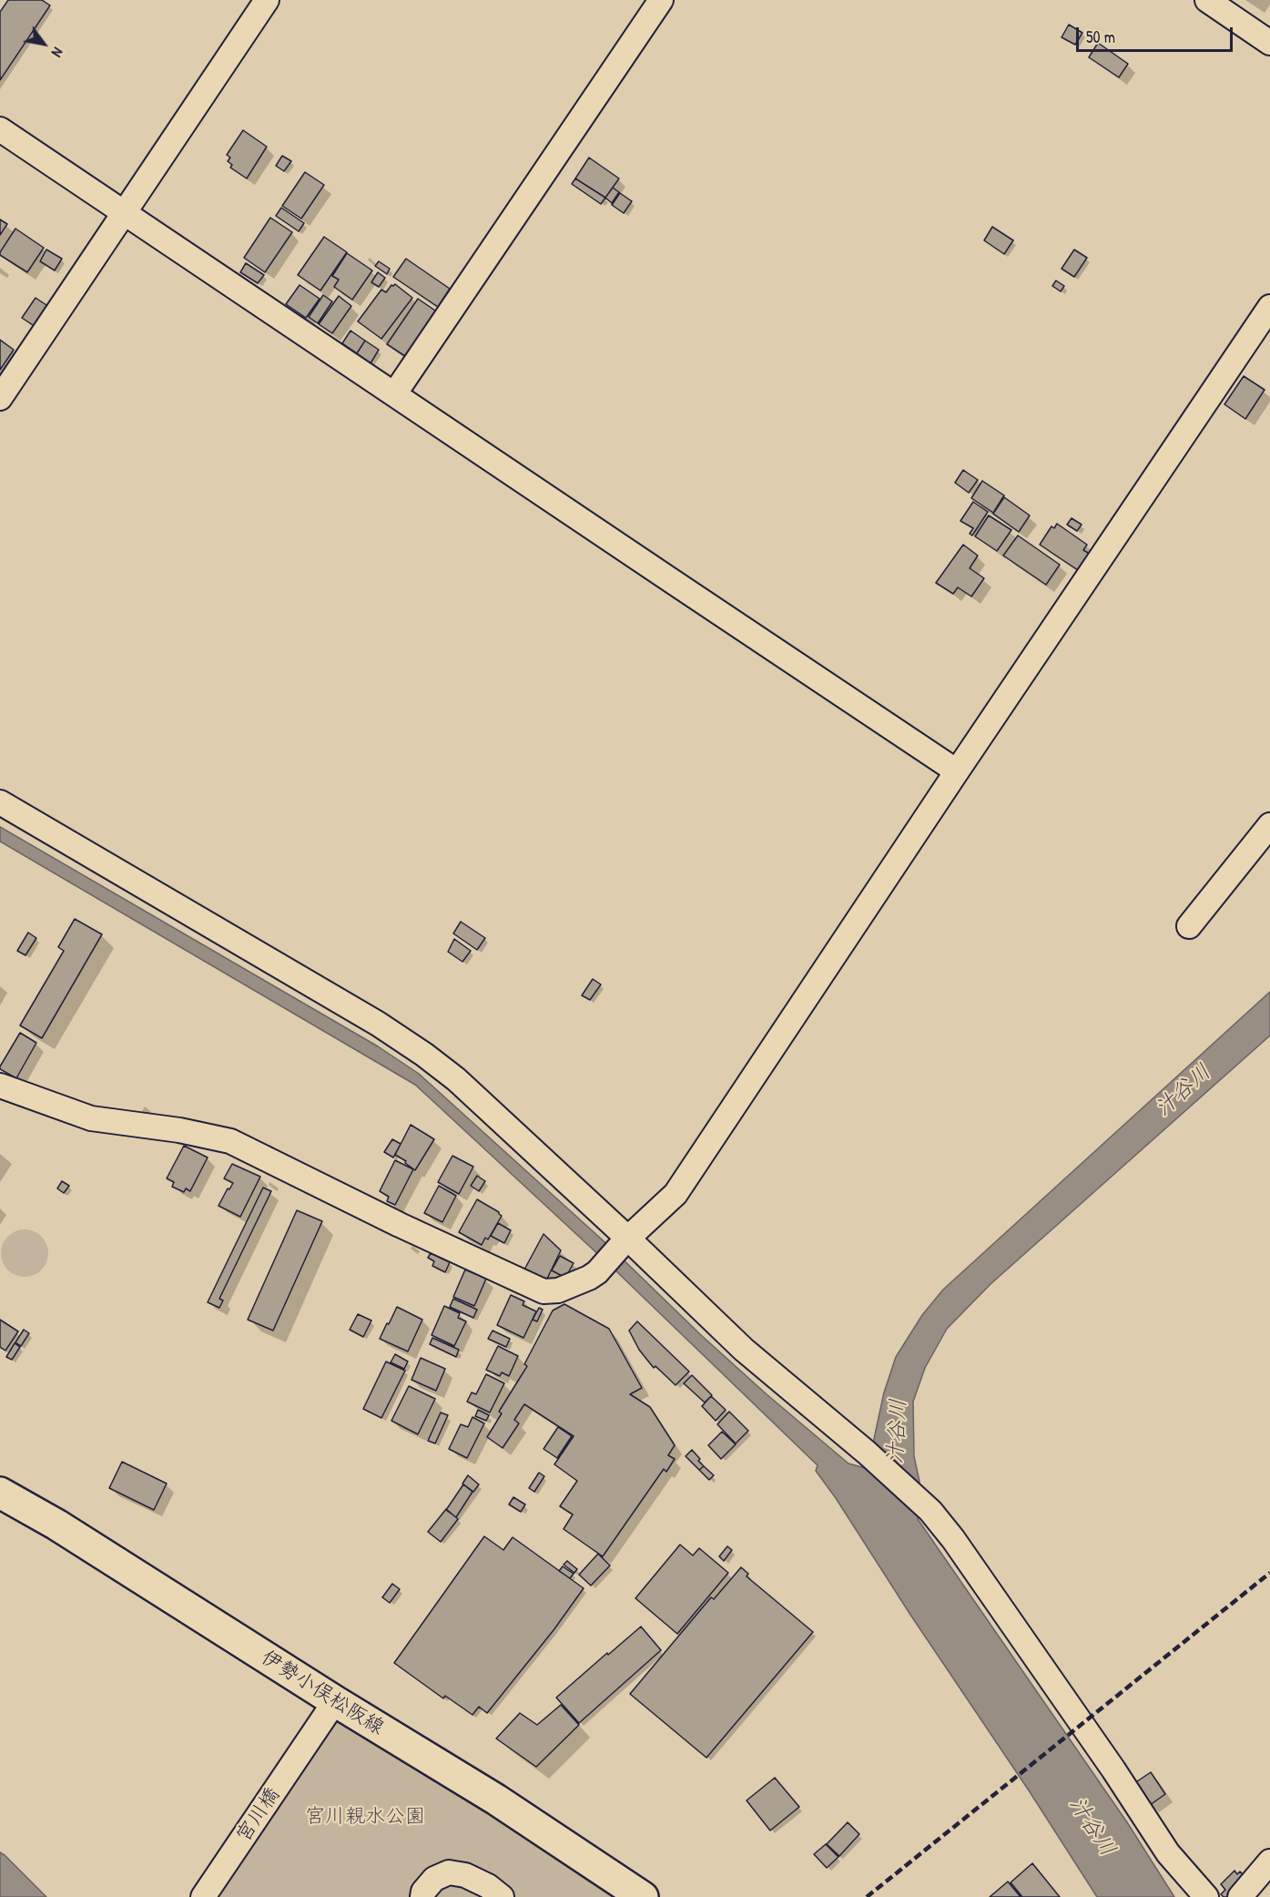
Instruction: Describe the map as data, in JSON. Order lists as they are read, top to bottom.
{
  "streets": {
    "main road": ["伊勢小俣松阪線"],
    "street": ["宮川橋"]
  },
  "crossings": [
    ["伊勢小俣松阪線", "宮川橋"]
  ],
  "water": ["汁谷川"],
  "parks": ["宮川親水公園"],
  "scale_bar": "50 m",
  "north": "bottom right"
}
